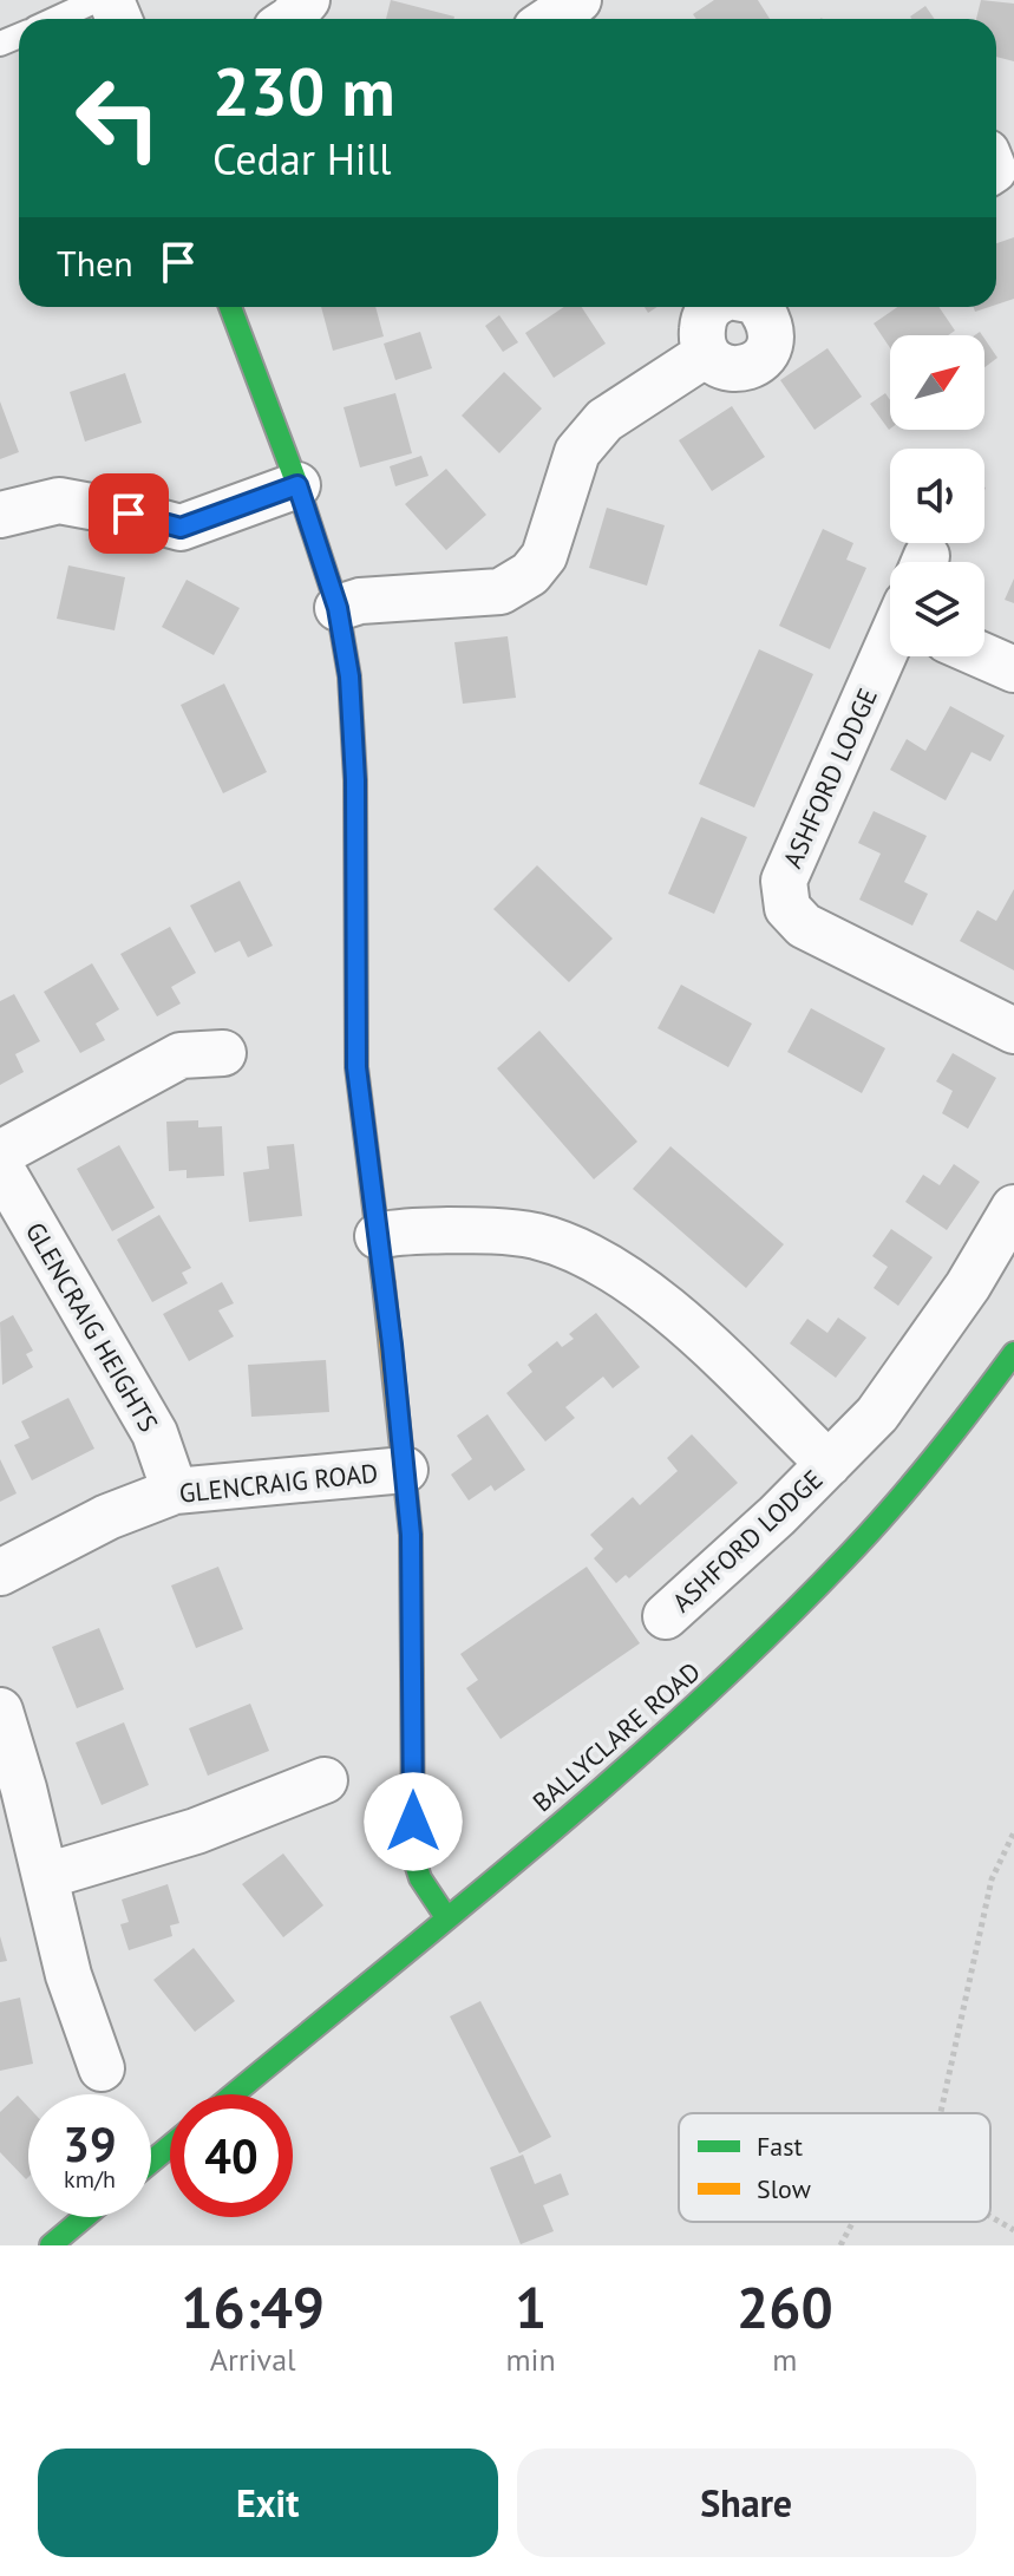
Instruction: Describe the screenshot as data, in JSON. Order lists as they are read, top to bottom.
{
  "streets": {
    "street": [
      "ASHFORD LODGE",
      "GLENCRAIG HEIGHTS",
      "GLENCRAIG ROAD",
      "BALLYCLARE ROAD"
    ]
  },
  "crossings": [
    ["GLENCRAIG HEIGHTS", "GLENCRAIG ROAD"]
  ],
  "legend": ["Fast", "Slow"],
  "north": "top right",
  "page": {
    "turn": ["230 m", "Cedar Hill"],
    "then": "Then",
    "speed": "39 km/h",
    "limit": "40",
    "eta": [
      "16:49",
      "Arrival",
      "1",
      "min",
      "260",
      "m"
    ],
    "buttons": ["Exit", "Share"]
  }
}
